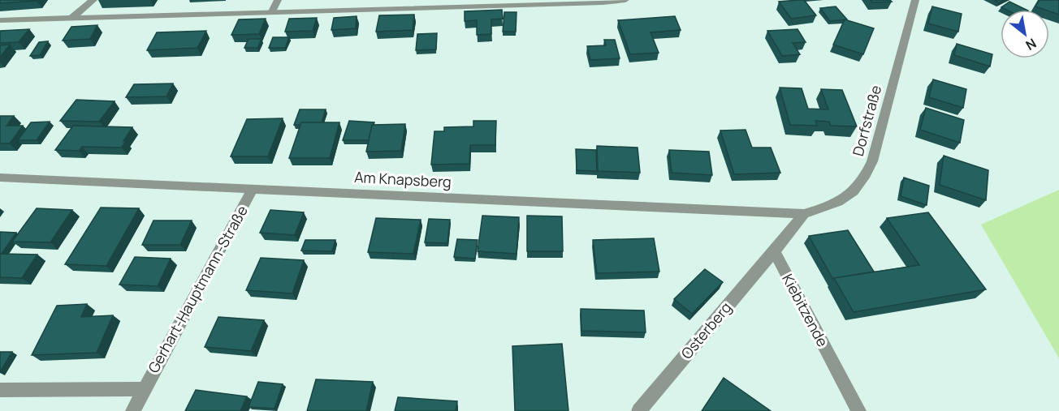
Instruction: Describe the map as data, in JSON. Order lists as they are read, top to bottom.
{
  "streets": {
    "street": [
      "Dorfstraße",
      "Am Knapsberg",
      "Gerhart-Hauptmann-Straße",
      "Kiebitzende",
      "Osterberg"
    ]
  },
  "crossings": [
    ["Dorfstraße", "Am Knapsberg"],
    ["Am Knapsberg", "Gerhart-Hauptmann-Straße"],
    ["Kiebitzende", "Osterberg"]
  ],
  "north": "bottom right"
}
